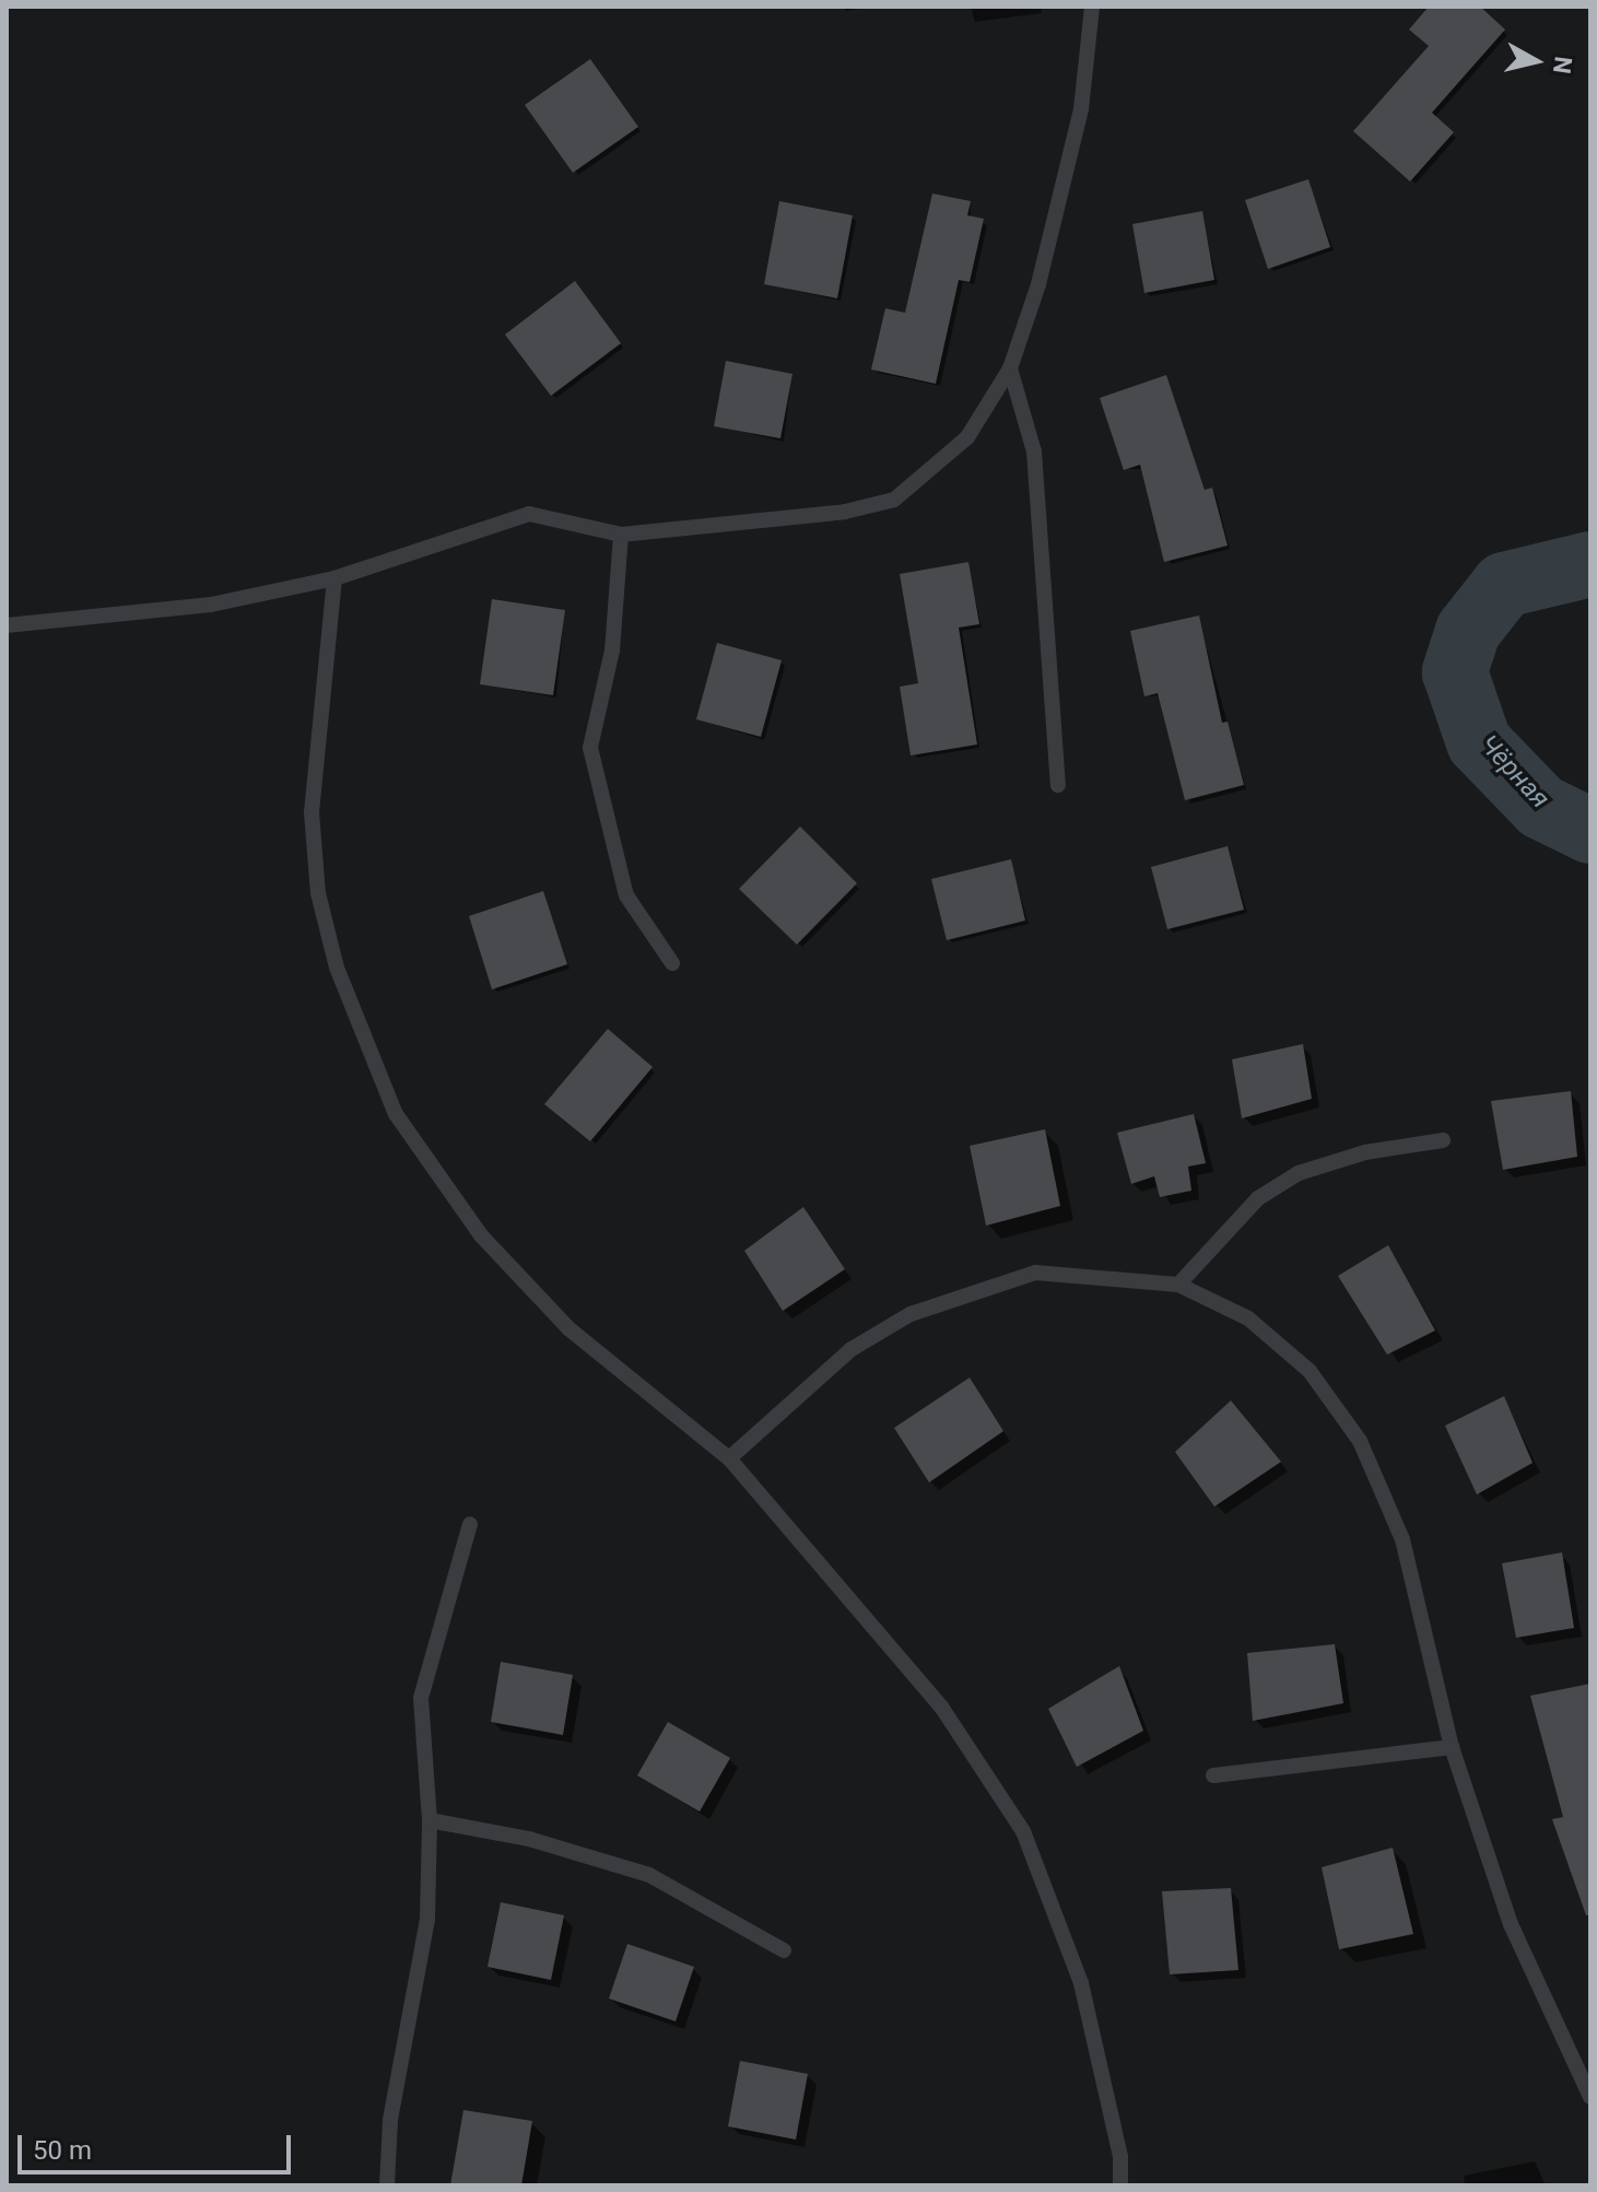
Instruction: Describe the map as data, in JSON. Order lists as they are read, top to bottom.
{
  "water": ["Чёрная"],
  "scale_bar": "50 m",
  "north": "right"
}
